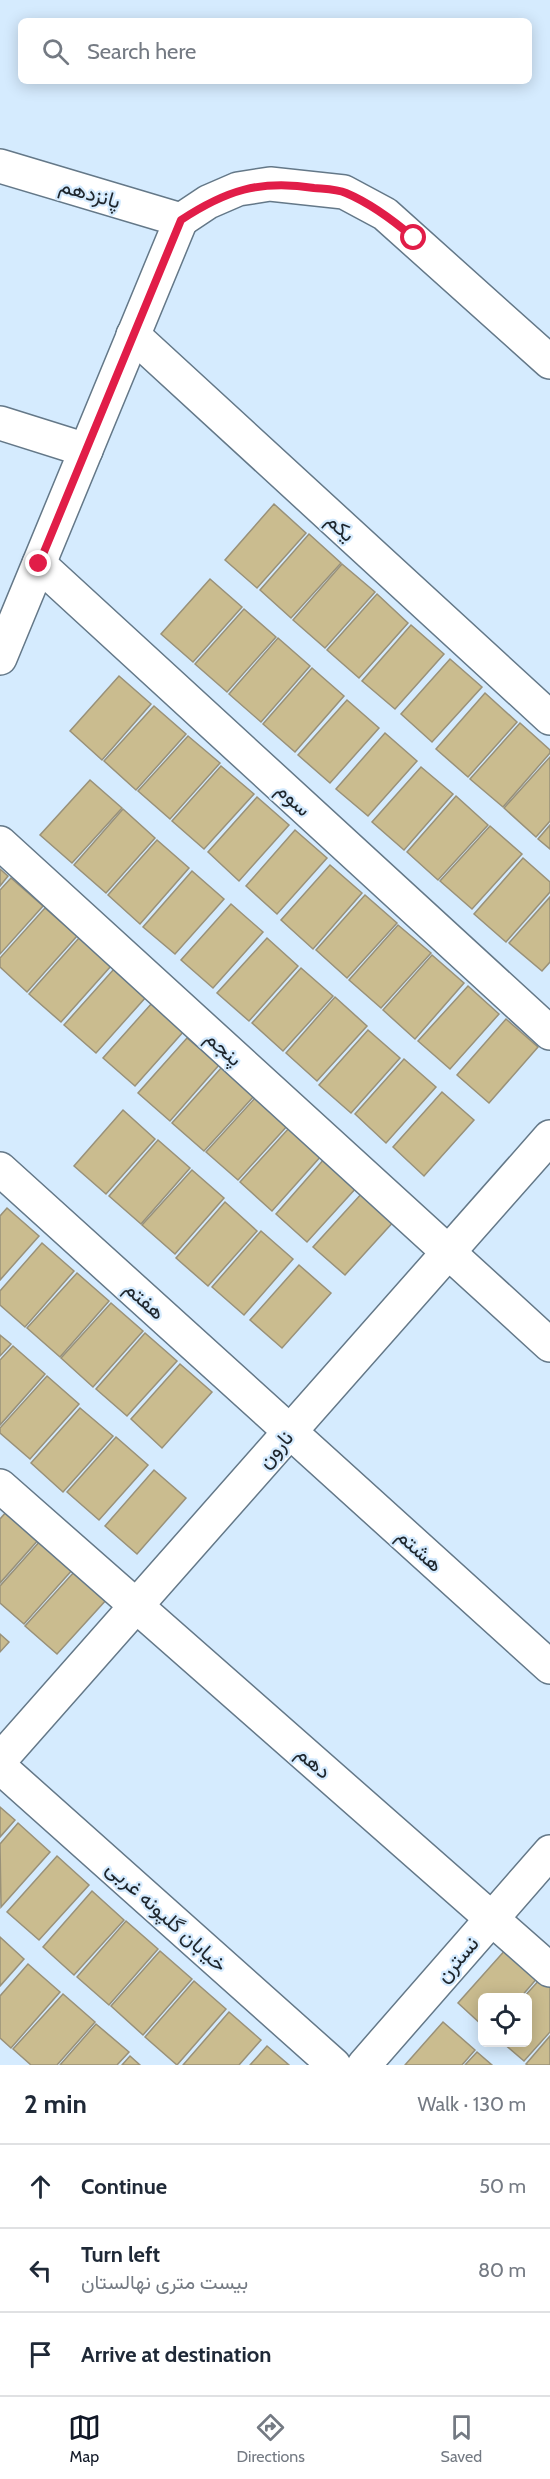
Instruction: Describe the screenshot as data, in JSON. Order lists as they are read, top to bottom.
{
  "streets": {
    "street": [
      "پانزدهم",
      "یکم",
      "سوم",
      "پنجم",
      "هفتم",
      "نارون",
      "هشتم",
      "دهم",
      "خیابان گلپونه غربی",
      "نسترن"
    ]
  },
  "crossings": [
    ["پنجم", "نارون"],
    ["هفتم", "نارون"],
    ["هفتم", "هشتم"],
    ["نارون", "هشتم"],
    ["نارون", "دهم"],
    ["دهم", "نسترن"]
  ],
  "page": {
    "search": "Search here",
    "heading": ["2 min", "Walk · 130 m"],
    "list": [
      ["Continue", "50 m"],
      ["Turn left", "بیست متری نهالستان", "80 m"],
      "Arrive at destination"
    ],
    "nav": ["Map", "Directions", "Saved"]
  }
}
